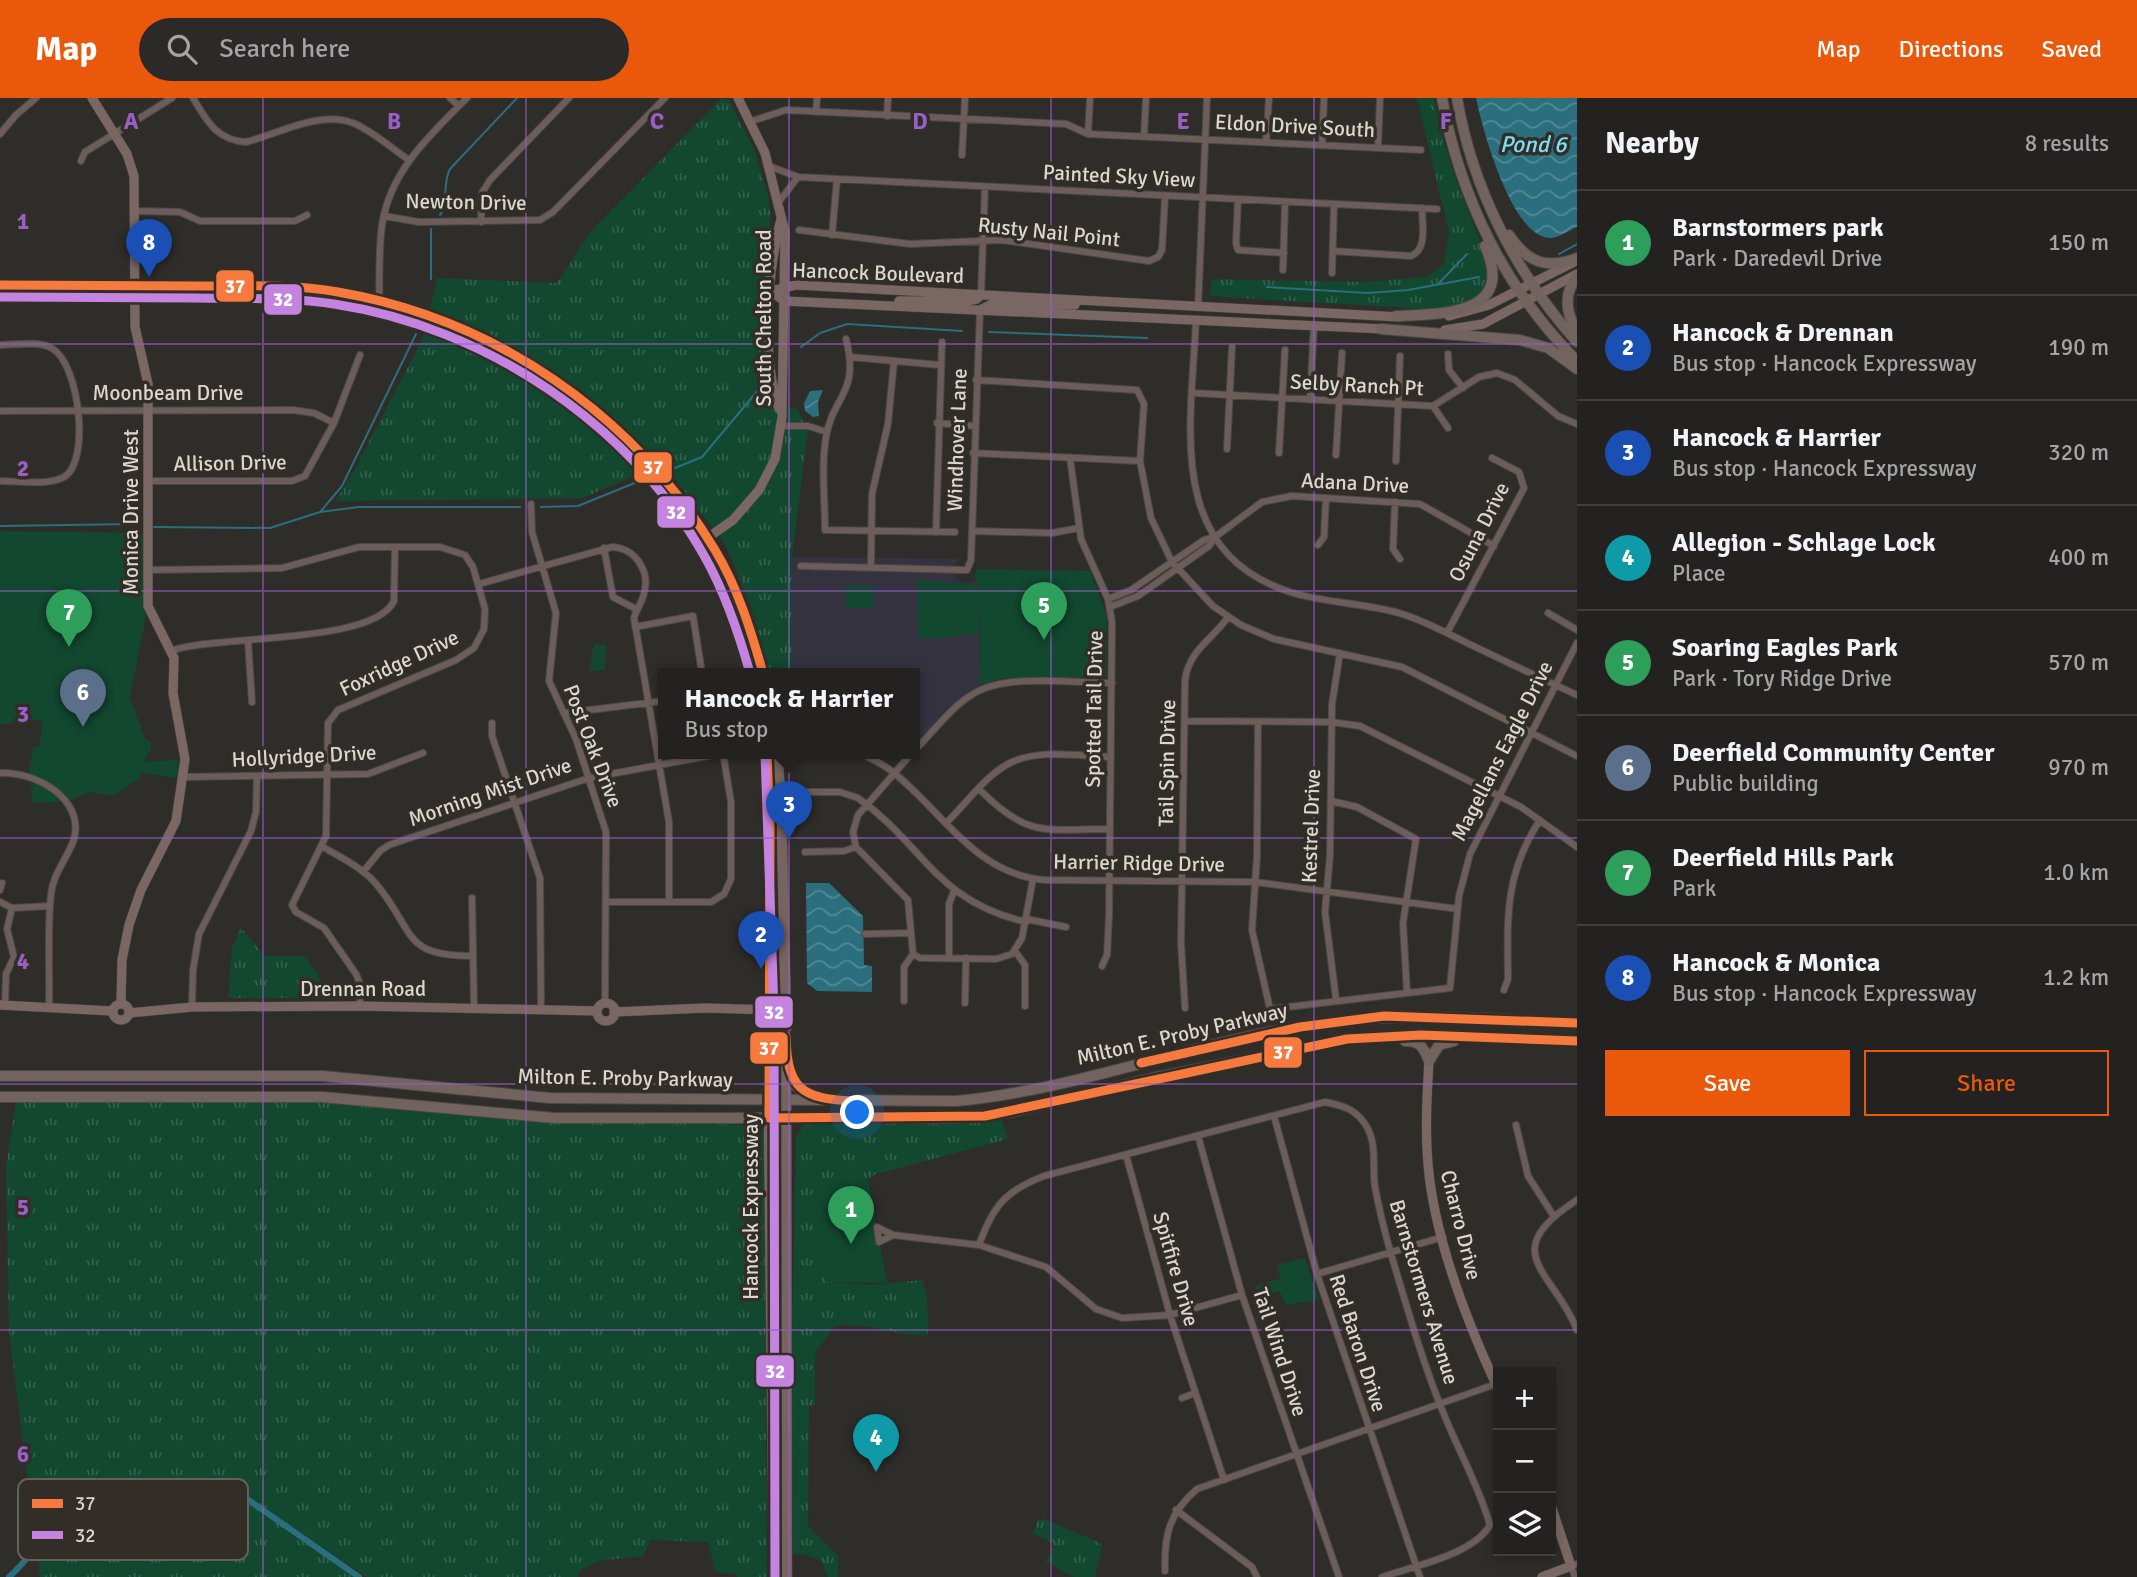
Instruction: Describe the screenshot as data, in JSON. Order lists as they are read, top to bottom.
{
  "streets": {
    "highway": ["Milton E. Proby Parkway"],
    "main road": [
      "Hancock Boulevard",
      "South Chelton Road",
      "Monica Drive West",
      "Drennan Road",
      "Hancock Expressway",
      "Charro Drive"
    ],
    "street": [
      "Eldon Drive South",
      "Painted Sky View",
      "Newton Drive",
      "Rusty Nail Point",
      "Selby Ranch Pt",
      "Moonbeam Drive",
      "Windhover Lane",
      "Allison Drive",
      "Adana Drive",
      "Osuna Drive",
      "Foxridge Drive",
      "Spotted Tail Drive",
      "Post Oak Drive",
      "Magellans Eagle Drive",
      "Hollyridge Drive",
      "Tail Spin Drive",
      "Morning Mist Drive",
      "Kestrel Drive",
      "Harrier Ridge Drive",
      "Spitfire Drive",
      "Barnstormers Avenue",
      "Red Baron Drive",
      "Tail Wind Drive"
    ]
  },
  "crossings": [
    ["Eldon Drive South", "South Chelton Road"],
    ["Painted Sky View", "Rusty Nail Point"],
    ["Painted Sky View", "South Chelton Road"],
    ["Hancock Boulevard", "South Chelton Road"],
    ["Hancock Boulevard", "Windhover Lane"],
    ["Moonbeam Drive", "Allison Drive"],
    ["Moonbeam Drive", "Monica Drive West"],
    ["Allison Drive", "Monica Drive West"],
    ["Adana Drive", "Osuna Drive"],
    ["Monica Drive West", "Foxridge Drive"],
    ["Monica Drive West", "Hollyridge Drive"],
    ["Monica Drive West", "Drennan Road"],
    ["Foxridge Drive", "Hollyridge Drive"],
    ["Spotted Tail Drive", "Harrier Ridge Drive"],
    ["Post Oak Drive", "Morning Mist Drive"],
    ["Post Oak Drive", "Drennan Road"],
    ["Magellans Eagle Drive", "Kestrel Drive"],
    ["Magellans Eagle Drive", "Harrier Ridge Drive"],
    ["Tail Spin Drive", "Harrier Ridge Drive"],
    ["Kestrel Drive", "Harrier Ridge Drive"],
    ["Milton E. Proby Parkway", "Hancock Expressway"],
    ["Spitfire Drive", "Barnstormers Avenue"],
    ["Barnstormers Avenue", "Red Baron Drive"],
    ["Barnstormers Avenue", "Tail Wind Drive"]
  ],
  "water": ["Pond 6"],
  "lines": ["transit line 37", "transit line 32"],
  "legend": ["37", "32"],
  "page": {
    "header": "Map",
    "search": "Search here",
    "nav": ["Map", "Directions", "Saved"],
    "heading": ["Nearby", "8 results"],
    "list": [
      {
        "mark": "1",
        "name": "Barnstormers park",
        "note": "Park · Daredevil Drive",
        "value": "150 m"
      },
      {
        "mark": "2",
        "name": "Hancock & Drennan",
        "note": "Bus stop · Hancock Expressway",
        "value": "190 m"
      },
      {
        "mark": "3",
        "name": "Hancock & Harrier",
        "note": "Bus stop · Hancock Expressway",
        "value": "320 m"
      },
      {
        "mark": "4",
        "name": "Allegion - Schlage Lock",
        "note": "Place",
        "value": "400 m"
      },
      {
        "mark": "5",
        "name": "Soaring Eagles Park",
        "note": "Park · Tory Ridge Drive",
        "value": "570 m"
      },
      {
        "mark": "6",
        "name": "Deerfield Community Center",
        "note": "Public building",
        "value": "970 m"
      },
      {
        "mark": "7",
        "name": "Deerfield Hills Park",
        "note": "Park",
        "value": "1.0 km"
      },
      {
        "mark": "8",
        "name": "Hancock & Monica",
        "note": "Bus stop · Hancock Expressway",
        "value": "1.2 km"
      }
    ],
    "pins": [
      "8",
      "5",
      "7",
      "6",
      "3",
      "2",
      "1",
      "4"
    ],
    "popup": ["Hancock & Harrier", "Bus stop"],
    "buttons": ["Save", "Share"],
    "map_buttons": ["+", "−"]
  },
  "grid": {
    "columns": [
      "A",
      "B",
      "C",
      "D",
      "E",
      "F"
    ],
    "rows": [
      "1",
      "2",
      "3",
      "4",
      "5",
      "6"
    ]
  }
}
